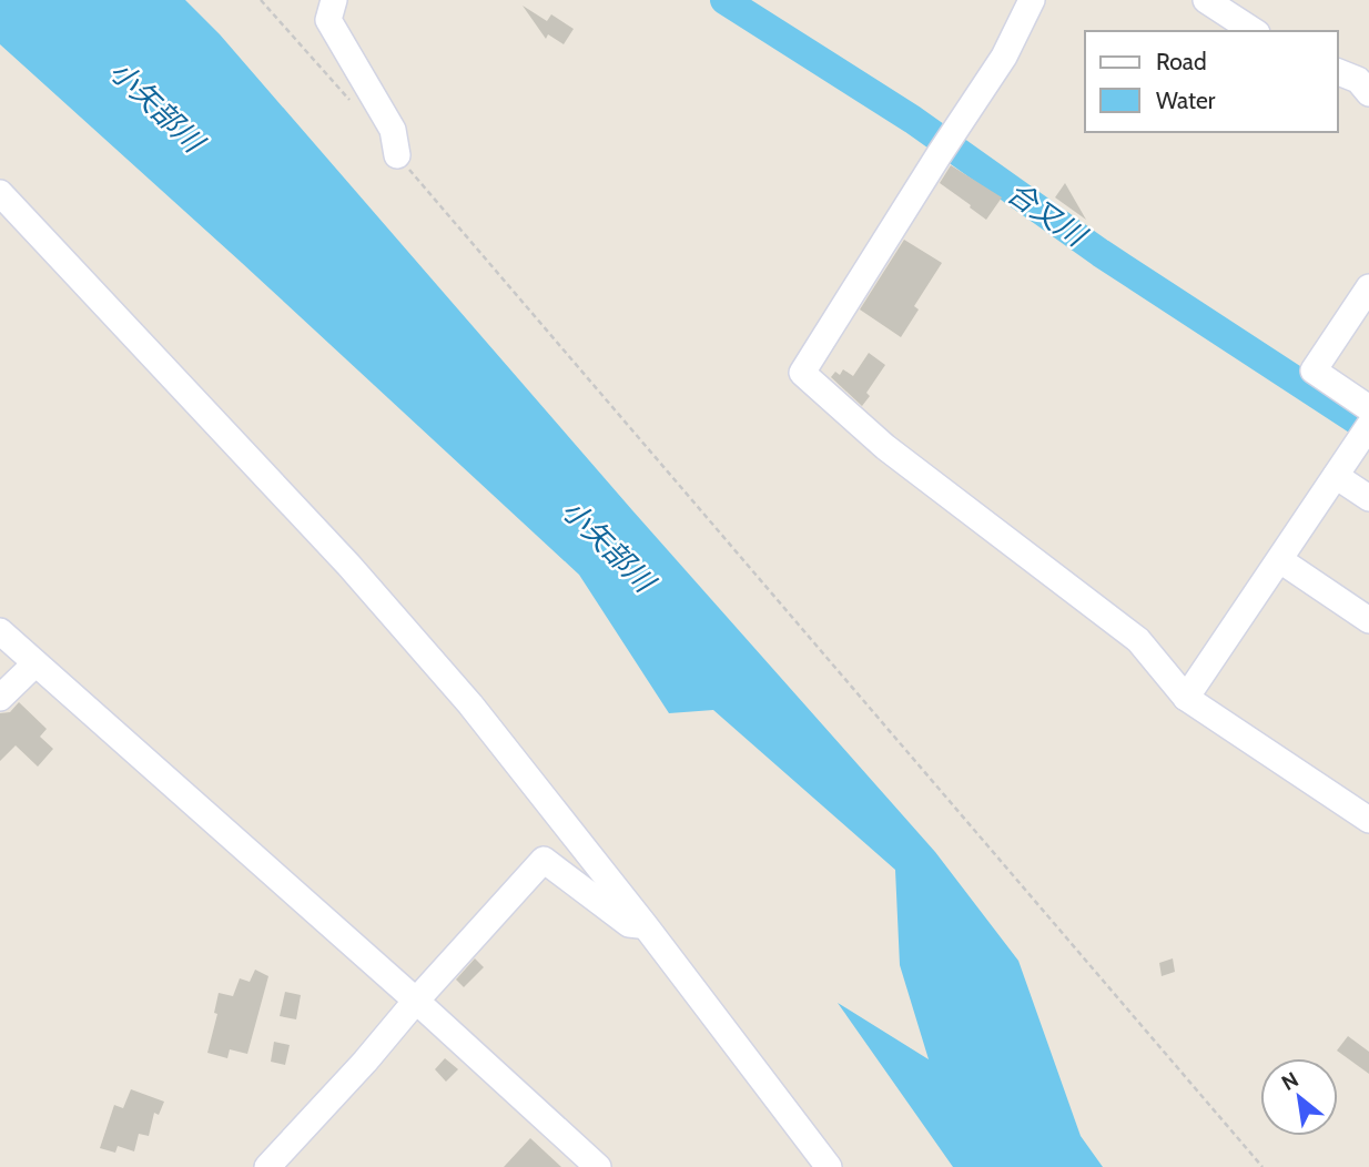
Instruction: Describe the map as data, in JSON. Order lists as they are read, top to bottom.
{
  "water": ["小矢部川", "合又川"],
  "legend": ["Road", "Water"],
  "north": "top left"
}
